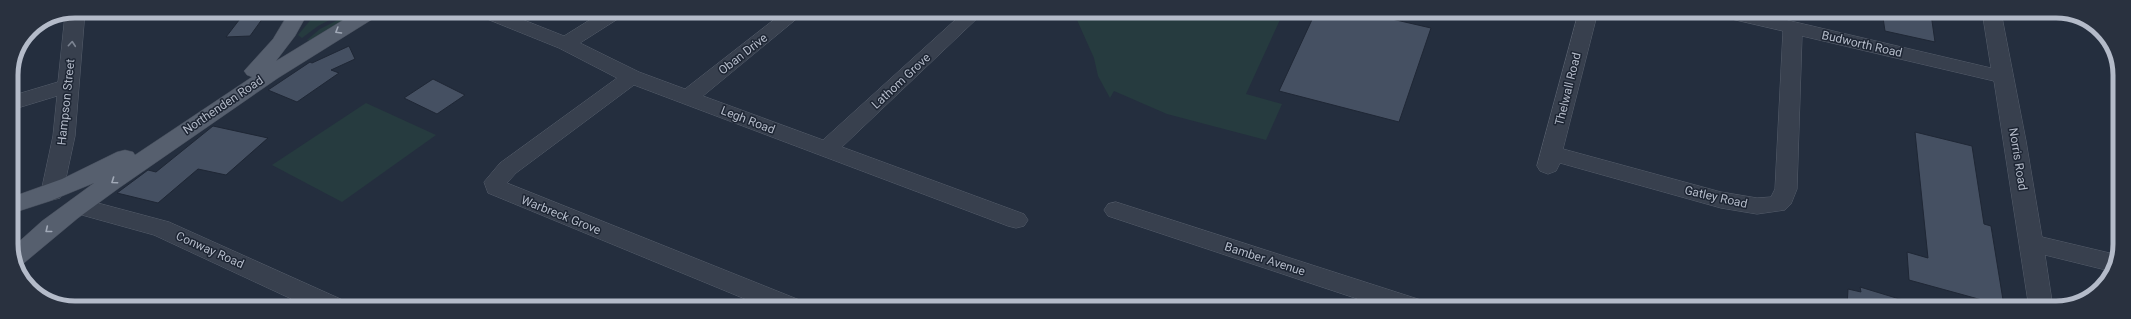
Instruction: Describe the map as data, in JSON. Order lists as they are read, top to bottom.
{
  "streets": {
    "main road": ["Northenden Road"],
    "street": [
      "Budworth Road",
      "Oban Drive",
      "Lathom Grove",
      "Thelwall Road",
      "Hampson Street",
      "Legh Road",
      "Norris Road",
      "Gatley Road",
      "Warbreck Grove",
      "Conway Road",
      "Bamber Avenue"
    ]
  },
  "crossings": [
    ["Budworth Road", "Norris Road"],
    ["Budworth Road", "Gatley Road"],
    ["Oban Drive", "Legh Road"],
    ["Lathom Grove", "Legh Road"],
    ["Thelwall Road", "Gatley Road"],
    ["Hampson Street", "Northenden Road"],
    ["Northenden Road", "Conway Road"],
    ["Legh Road", "Warbreck Grove"]
  ],
  "one_way": ["Hampson Street"]
}
